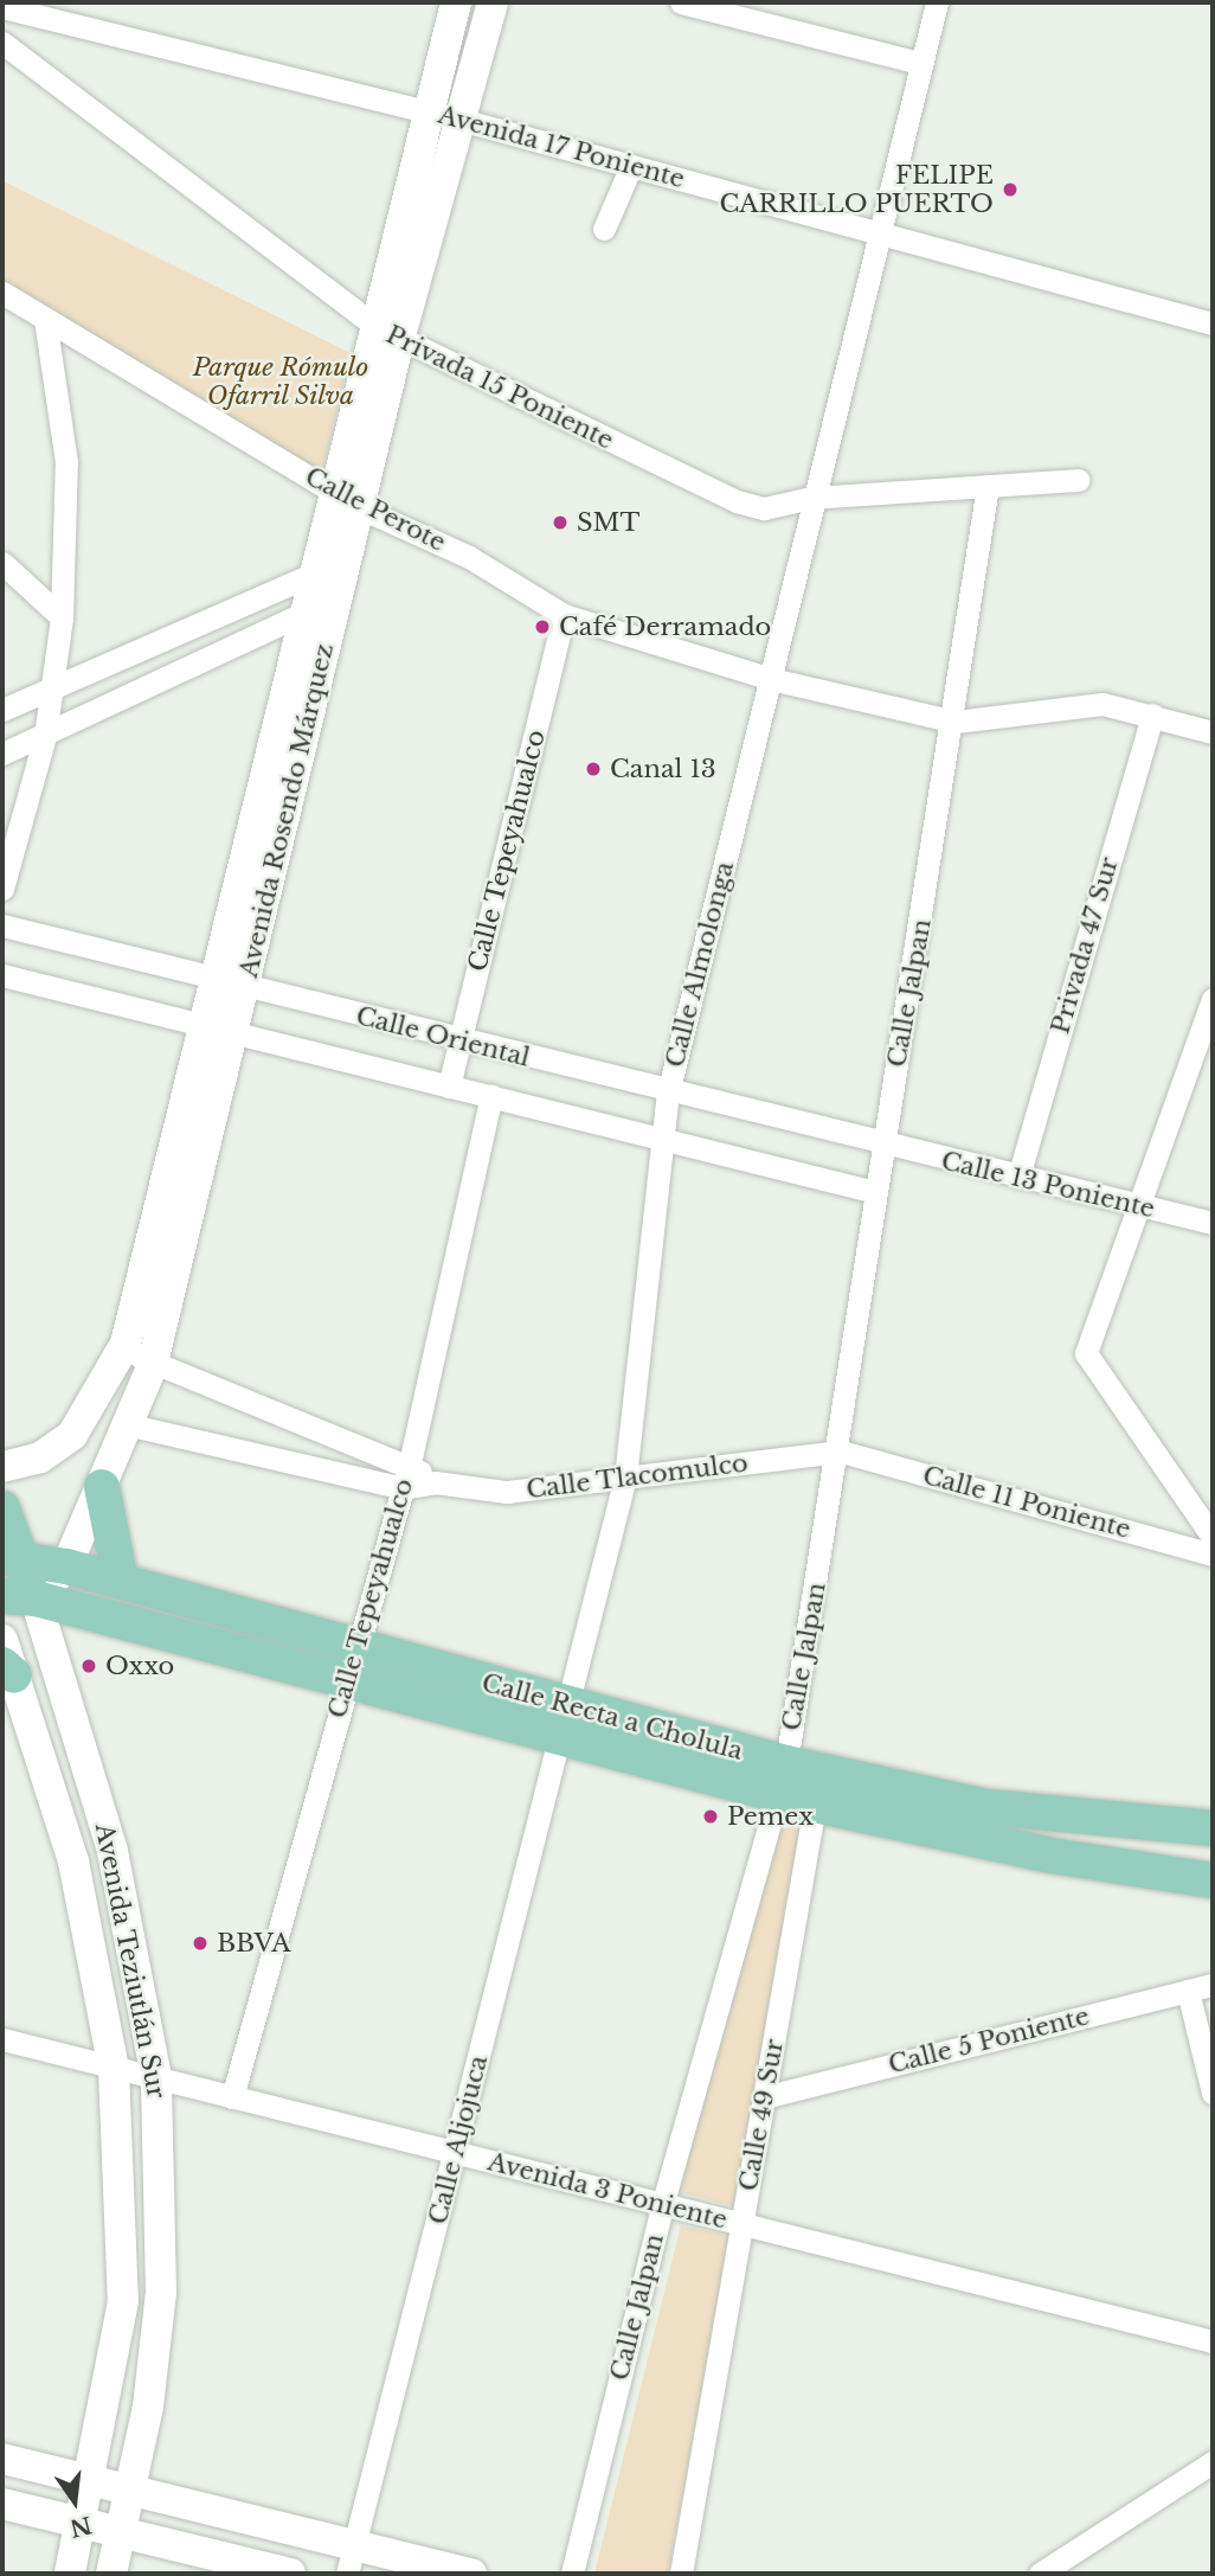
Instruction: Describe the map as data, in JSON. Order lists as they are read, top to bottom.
{
  "streets": {
    "main road": ["Avenida Rosendo Márquez", "Calle Recta a Cholula", "Avenida Teziutlán Sur"],
    "street": [
      "Avenida 17 Poniente",
      "Privada 15 Poniente",
      "Calle Perote",
      "Calle Tepeyahualco",
      "Privada 47 Sur",
      "Calle Almolonga",
      "Calle Jalpan",
      "Calle Oriental",
      "Calle 13 Poniente",
      "Calle Tlacomulco",
      "Calle 11 Poniente",
      "Calle 5 Poniente",
      "Calle 49 Sur",
      "Calle Aljojuca",
      "Avenida 3 Poniente"
    ]
  },
  "crossings": [
    ["Avenida 17 Poniente", "Avenida Rosendo Márquez"],
    ["Avenida 17 Poniente", "Calle Almolonga"],
    ["Privada 15 Poniente", "Avenida Rosendo Márquez"],
    ["Privada 15 Poniente", "Calle Almolonga"],
    ["Privada 15 Poniente", "Calle Jalpan"],
    ["Calle Perote", "Avenida Rosendo Márquez"],
    ["Calle Perote", "Calle Tepeyahualco"],
    ["Calle Perote", "Privada 47 Sur"],
    ["Calle Perote", "Calle Almolonga"],
    ["Calle Perote", "Calle Jalpan"],
    ["Avenida Rosendo Márquez", "Calle Oriental"],
    ["Avenida Rosendo Márquez", "Calle Tlacomulco"],
    ["Avenida Rosendo Márquez", "Calle Recta a Cholula"],
    ["Avenida Rosendo Márquez", "Avenida Teziutlán Sur"],
    ["Calle Tepeyahualco", "Calle Oriental"],
    ["Calle Tepeyahualco", "Calle Tlacomulco"],
    ["Calle Tepeyahualco", "Calle Recta a Cholula"],
    ["Calle Tepeyahualco", "Avenida 3 Poniente"],
    ["Privada 47 Sur", "Calle 13 Poniente"],
    ["Calle Almolonga", "Calle Oriental"],
    ["Calle Almolonga", "Calle Tlacomulco"],
    ["Calle Almolonga", "Calle Recta a Cholula"],
    ["Calle Almolonga", "Calle Aljojuca"],
    ["Calle Jalpan", "Calle Oriental"],
    ["Calle Jalpan", "Calle 13 Poniente"],
    ["Calle Jalpan", "Calle Tlacomulco"],
    ["Calle Jalpan", "Calle 11 Poniente"],
    ["Calle Jalpan", "Calle Recta a Cholula"],
    ["Calle Jalpan", "Avenida 3 Poniente"],
    ["Calle Oriental", "Calle 13 Poniente"],
    ["Calle Tlacomulco", "Calle 11 Poniente"],
    ["Calle Recta a Cholula", "Avenida Teziutlán Sur"],
    ["Calle Recta a Cholula", "Calle 49 Sur"],
    ["Calle Recta a Cholula", "Calle Aljojuca"],
    ["Avenida Teziutlán Sur", "Avenida 3 Poniente"],
    ["Calle 5 Poniente", "Calle 49 Sur"],
    ["Calle 49 Sur", "Avenida 3 Poniente"],
    ["Calle Aljojuca", "Avenida 3 Poniente"]
  ],
  "parks": ["Parque Rómulo Ofarril Silva"],
  "places": [
    "FELIPE CARRILLO PUERTO",
    "SMT",
    "Café Derramado",
    "Canal 13",
    "Oxxo",
    "Pemex",
    "BBVA"
  ],
  "north": "bottom"
}
